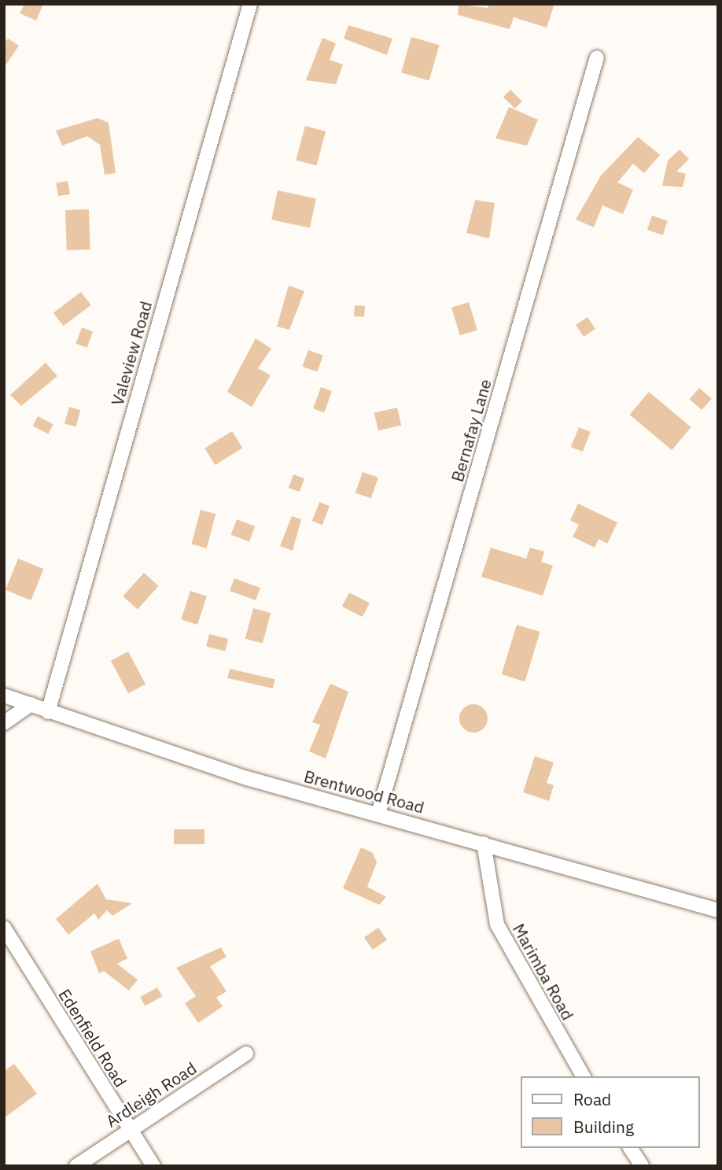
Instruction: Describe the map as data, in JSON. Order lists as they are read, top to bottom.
{
  "streets": {
    "street": [
      "Valeview Road",
      "Bernafay Lane",
      "Brentwood Road",
      "Marimba Road",
      "Edenfield Road",
      "Ardleigh Road"
    ]
  },
  "crossings": [
    ["Valeview Road", "Brentwood Road"],
    ["Bernafay Lane", "Brentwood Road"],
    ["Brentwood Road", "Marimba Road"],
    ["Edenfield Road", "Ardleigh Road"]
  ],
  "legend": ["Road", "Building"]
}
